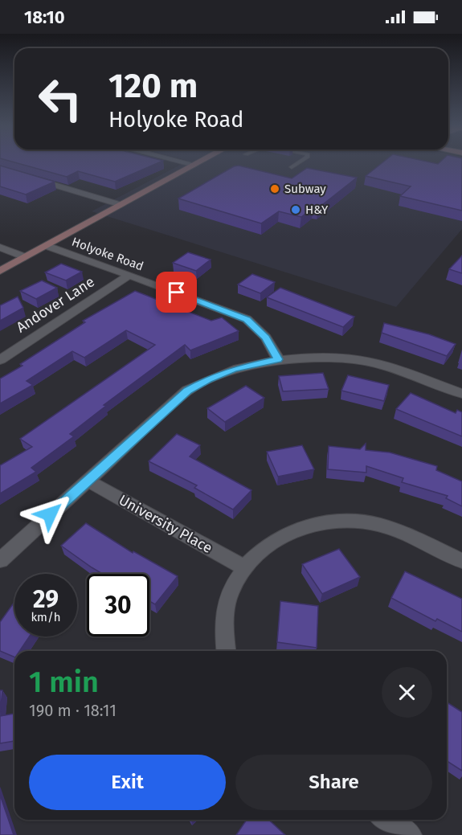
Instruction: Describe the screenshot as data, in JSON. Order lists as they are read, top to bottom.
{
  "streets": {
    "street": ["Holyoke Road", "Andover Lane", "University Place"]
  },
  "crossings": [
    ["Holyoke Road", "Andover Lane"]
  ],
  "places": ["Subway", "H&Y"],
  "page": {
    "status": "18:10",
    "turn": ["120 m", "Holyoke Road"],
    "speed": "29 km/h",
    "limit": "30",
    "heading": ["1 min", "190 m · 18:11"],
    "buttons": ["Exit", "Share"]
  }
}
